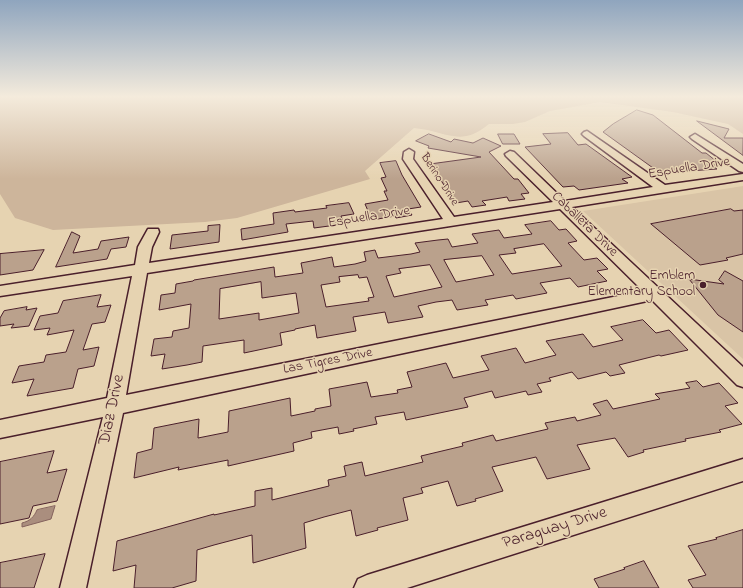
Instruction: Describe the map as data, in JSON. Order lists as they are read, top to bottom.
{
  "streets": {
    "street": [
      "Espuella Drive",
      "Berino Drive",
      "Caballeta Drive",
      "Las Tigres Drive",
      "Diaz Drive",
      "Paraguay Drive"
    ]
  },
  "crossings": [
    ["Espuella Drive", "Berino Drive"],
    ["Espuella Drive", "Caballeta Drive"],
    ["Espuella Drive", "Diaz Drive"],
    ["Caballeta Drive", "Las Tigres Drive"],
    ["Las Tigres Drive", "Diaz Drive"]
  ],
  "places": ["Emblem Elementary School"]
}
